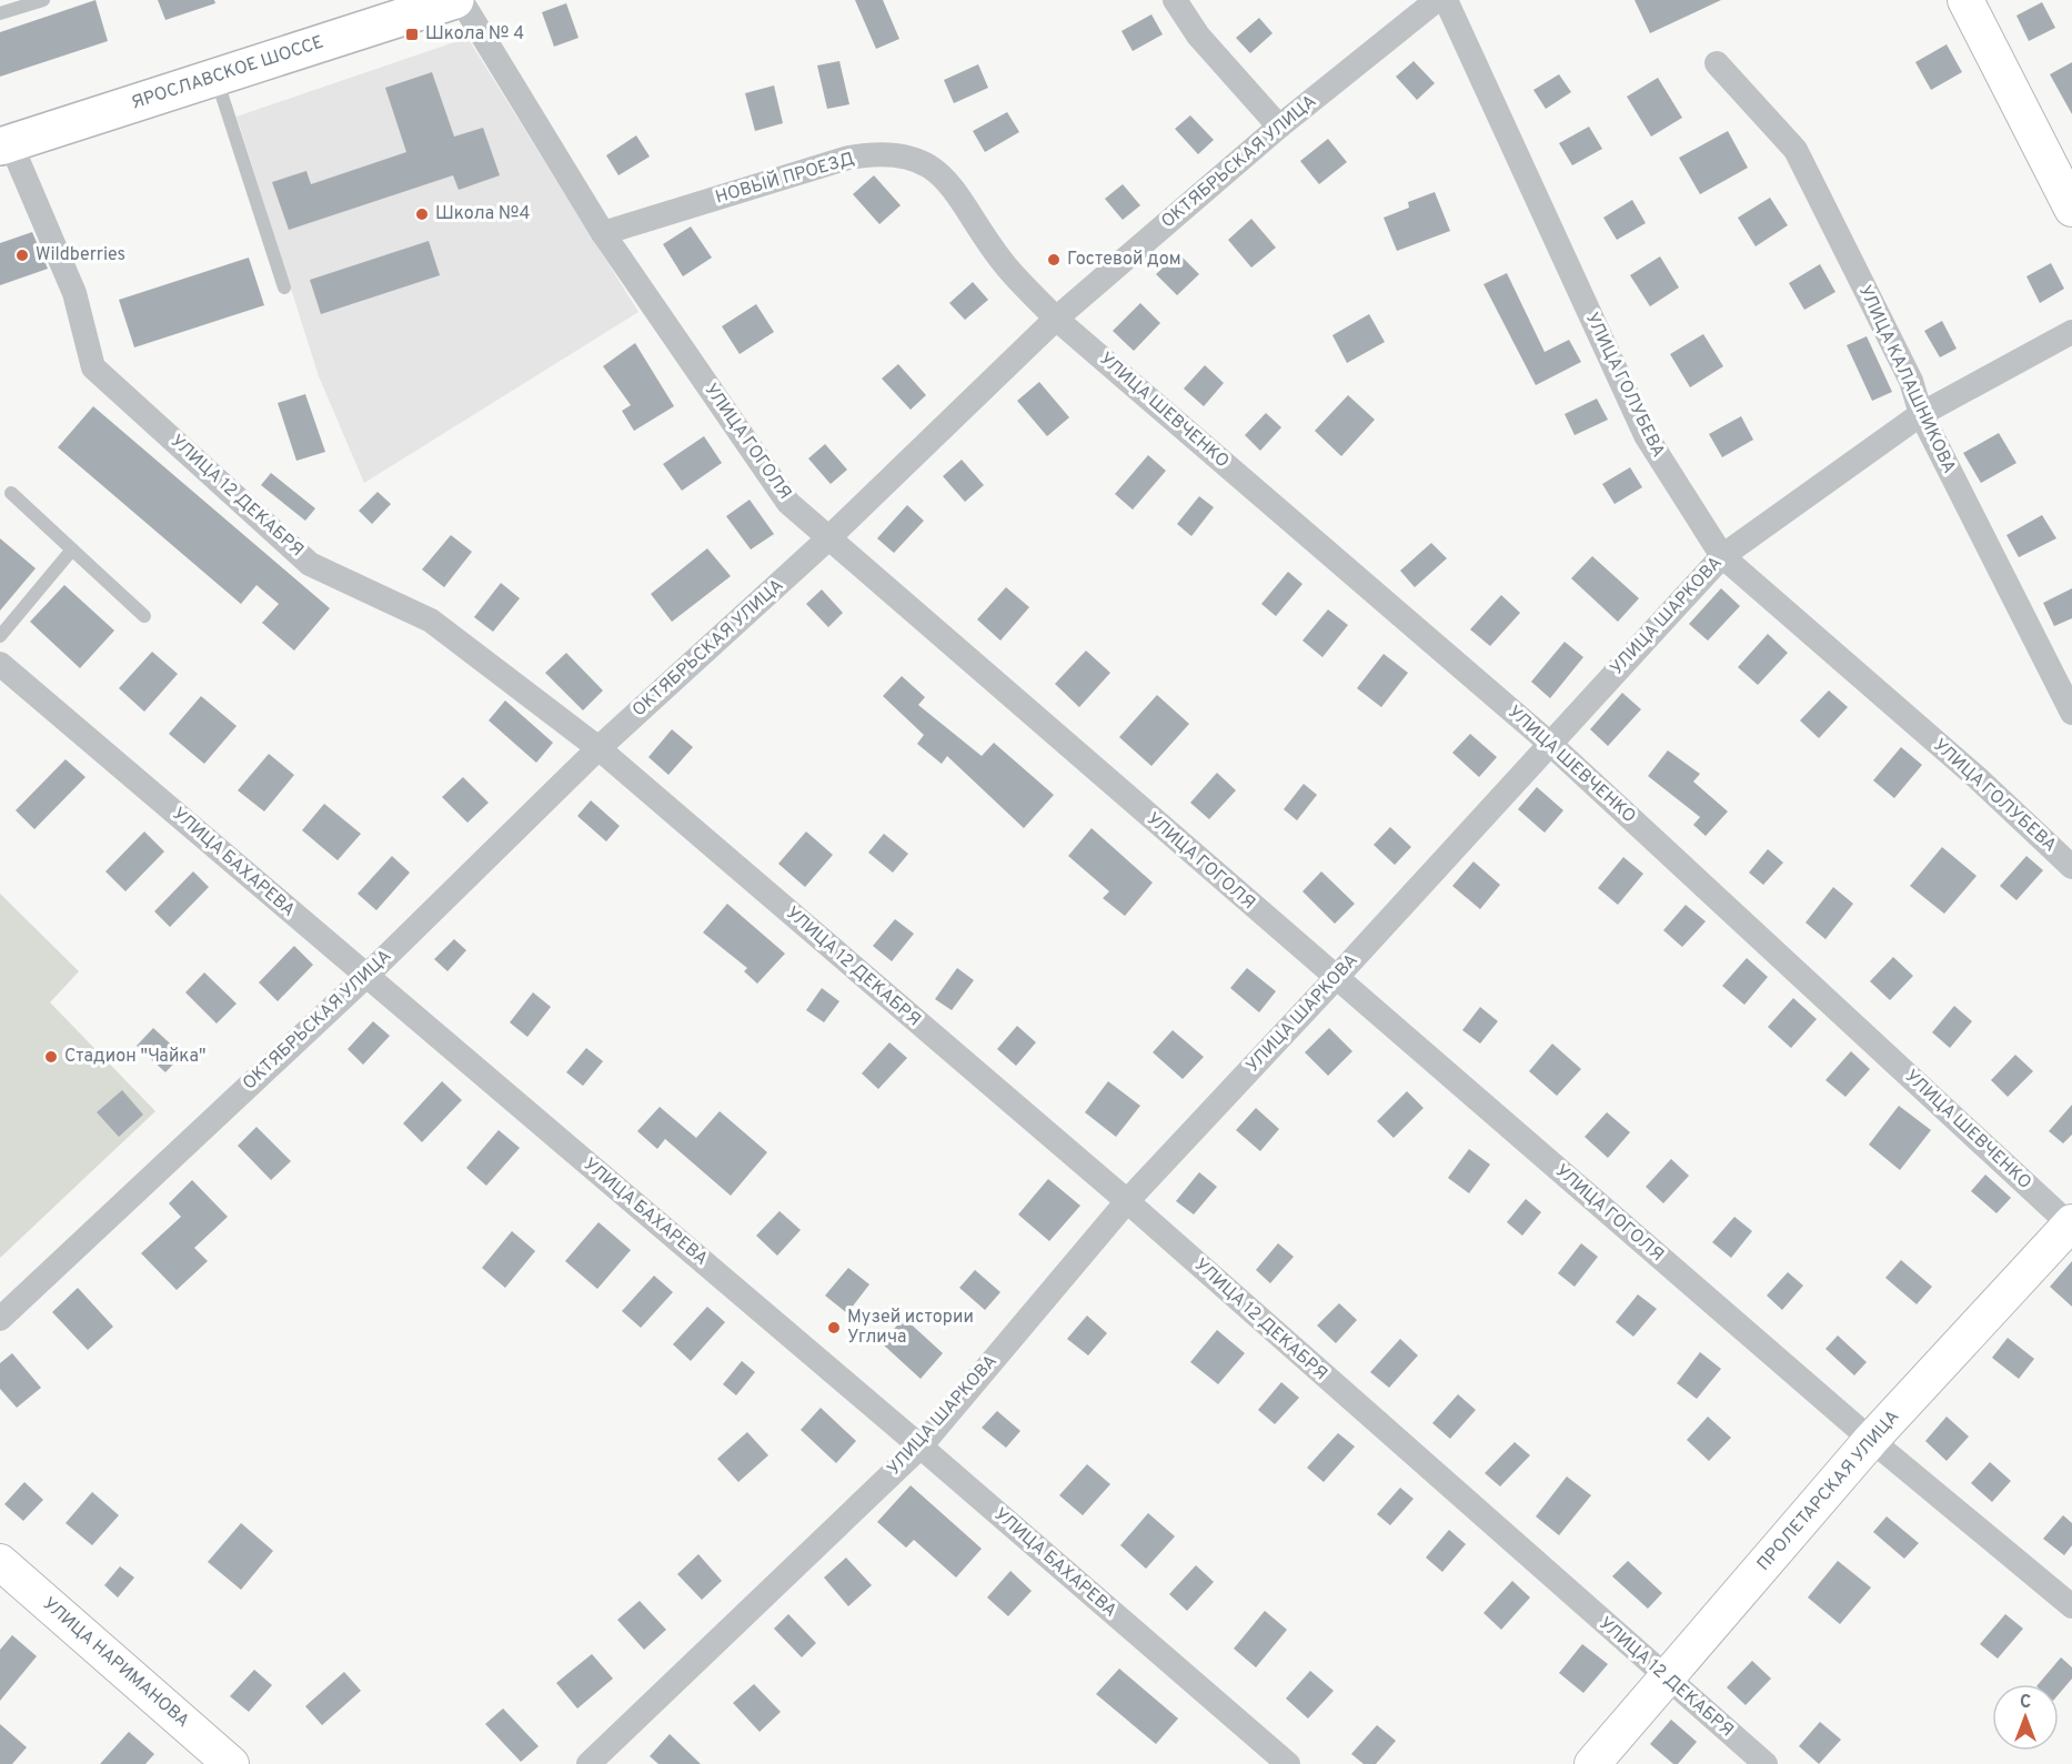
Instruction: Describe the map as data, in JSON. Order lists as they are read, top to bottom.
{
  "streets": {
    "main road": ["ЯРОСЛАВСКОЕ ШОССЕ", "ПРОЛЕТАРСКАЯ УЛИЦА", "УЛИЦА НАРИМАНОВА"],
    "street": [
      "ОКТЯБРЬСКАЯ УЛИЦА",
      "НОВЫЙ ПРОЕЗД",
      "УЛИЦА КАЛАШНИКОВА",
      "УЛИЦА ГОЛУБЕВА",
      "УЛИЦА ШЕВЧЕНКО",
      "УЛИЦА ГОГОЛЯ",
      "УЛИЦА 12 ДЕКАБРЯ",
      "УЛИЦА ШАРКОВА",
      "УЛИЦА БАХАРЕВА"
    ]
  },
  "crossings": [
    ["ЯРОСЛАВСКОЕ ШОССЕ", "УЛИЦА ГОГОЛЯ"],
    ["ЯРОСЛАВСКОЕ ШОССЕ", "УЛИЦА 12 ДЕКАБРЯ"],
    ["ОКТЯБРЬСКАЯ УЛИЦА", "НОВЫЙ ПРОЕЗД"],
    ["ОКТЯБРЬСКАЯ УЛИЦА", "УЛИЦА ШЕВЧЕНКО"],
    ["ОКТЯБРЬСКАЯ УЛИЦА", "УЛИЦА ГОГОЛЯ"],
    ["ОКТЯБРЬСКАЯ УЛИЦА", "УЛИЦА 12 ДЕКАБРЯ"],
    ["ОКТЯБРЬСКАЯ УЛИЦА", "УЛИЦА БАХАРЕВА"],
    ["НОВЫЙ ПРОЕЗД", "УЛИЦА ШЕВЧЕНКО"],
    ["НОВЫЙ ПРОЕЗД", "УЛИЦА ГОГОЛЯ"],
    ["УЛИЦА КАЛАШНИКОВА", "УЛИЦА ШАРКОВА"],
    ["УЛИЦА ГОЛУБЕВА", "УЛИЦА ШАРКОВА"],
    ["УЛИЦА ШЕВЧЕНКО", "УЛИЦА ШАРКОВА"],
    ["УЛИЦА ШЕВЧЕНКО", "ПРОЛЕТАРСКАЯ УЛИЦА"],
    ["УЛИЦА ГОГОЛЯ", "УЛИЦА ШАРКОВА"],
    ["УЛИЦА ГОГОЛЯ", "ПРОЛЕТАРСКАЯ УЛИЦА"],
    ["УЛИЦА 12 ДЕКАБРЯ", "УЛИЦА ШАРКОВА"],
    ["УЛИЦА 12 ДЕКАБРЯ", "ПРОЛЕТАРСКАЯ УЛИЦА"],
    ["УЛИЦА ШАРКОВА", "УЛИЦА БАХАРЕВА"]
  ],
  "places": {
    "transit": ["Школа № 4"],
    "other": [
      "Школа №4",
      "Wildberries",
      "Гостевой дом",
      "Стадион \"Чайка\"",
      "Музей истории Углича"
    ]
  },
  "north": "top"
}
